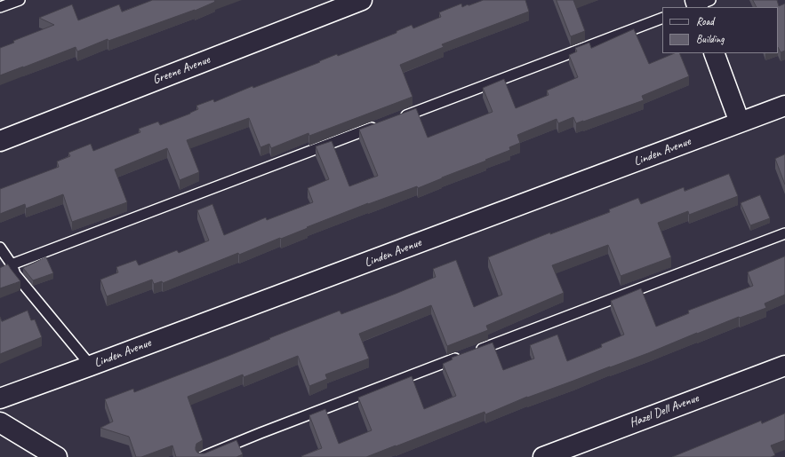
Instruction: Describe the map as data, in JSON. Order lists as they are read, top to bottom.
{
  "streets": {
    "street": ["Greene Avenue", "Linden Avenue", "Hazel Dell Avenue"]
  },
  "legend": ["Road", "Building"]
}
